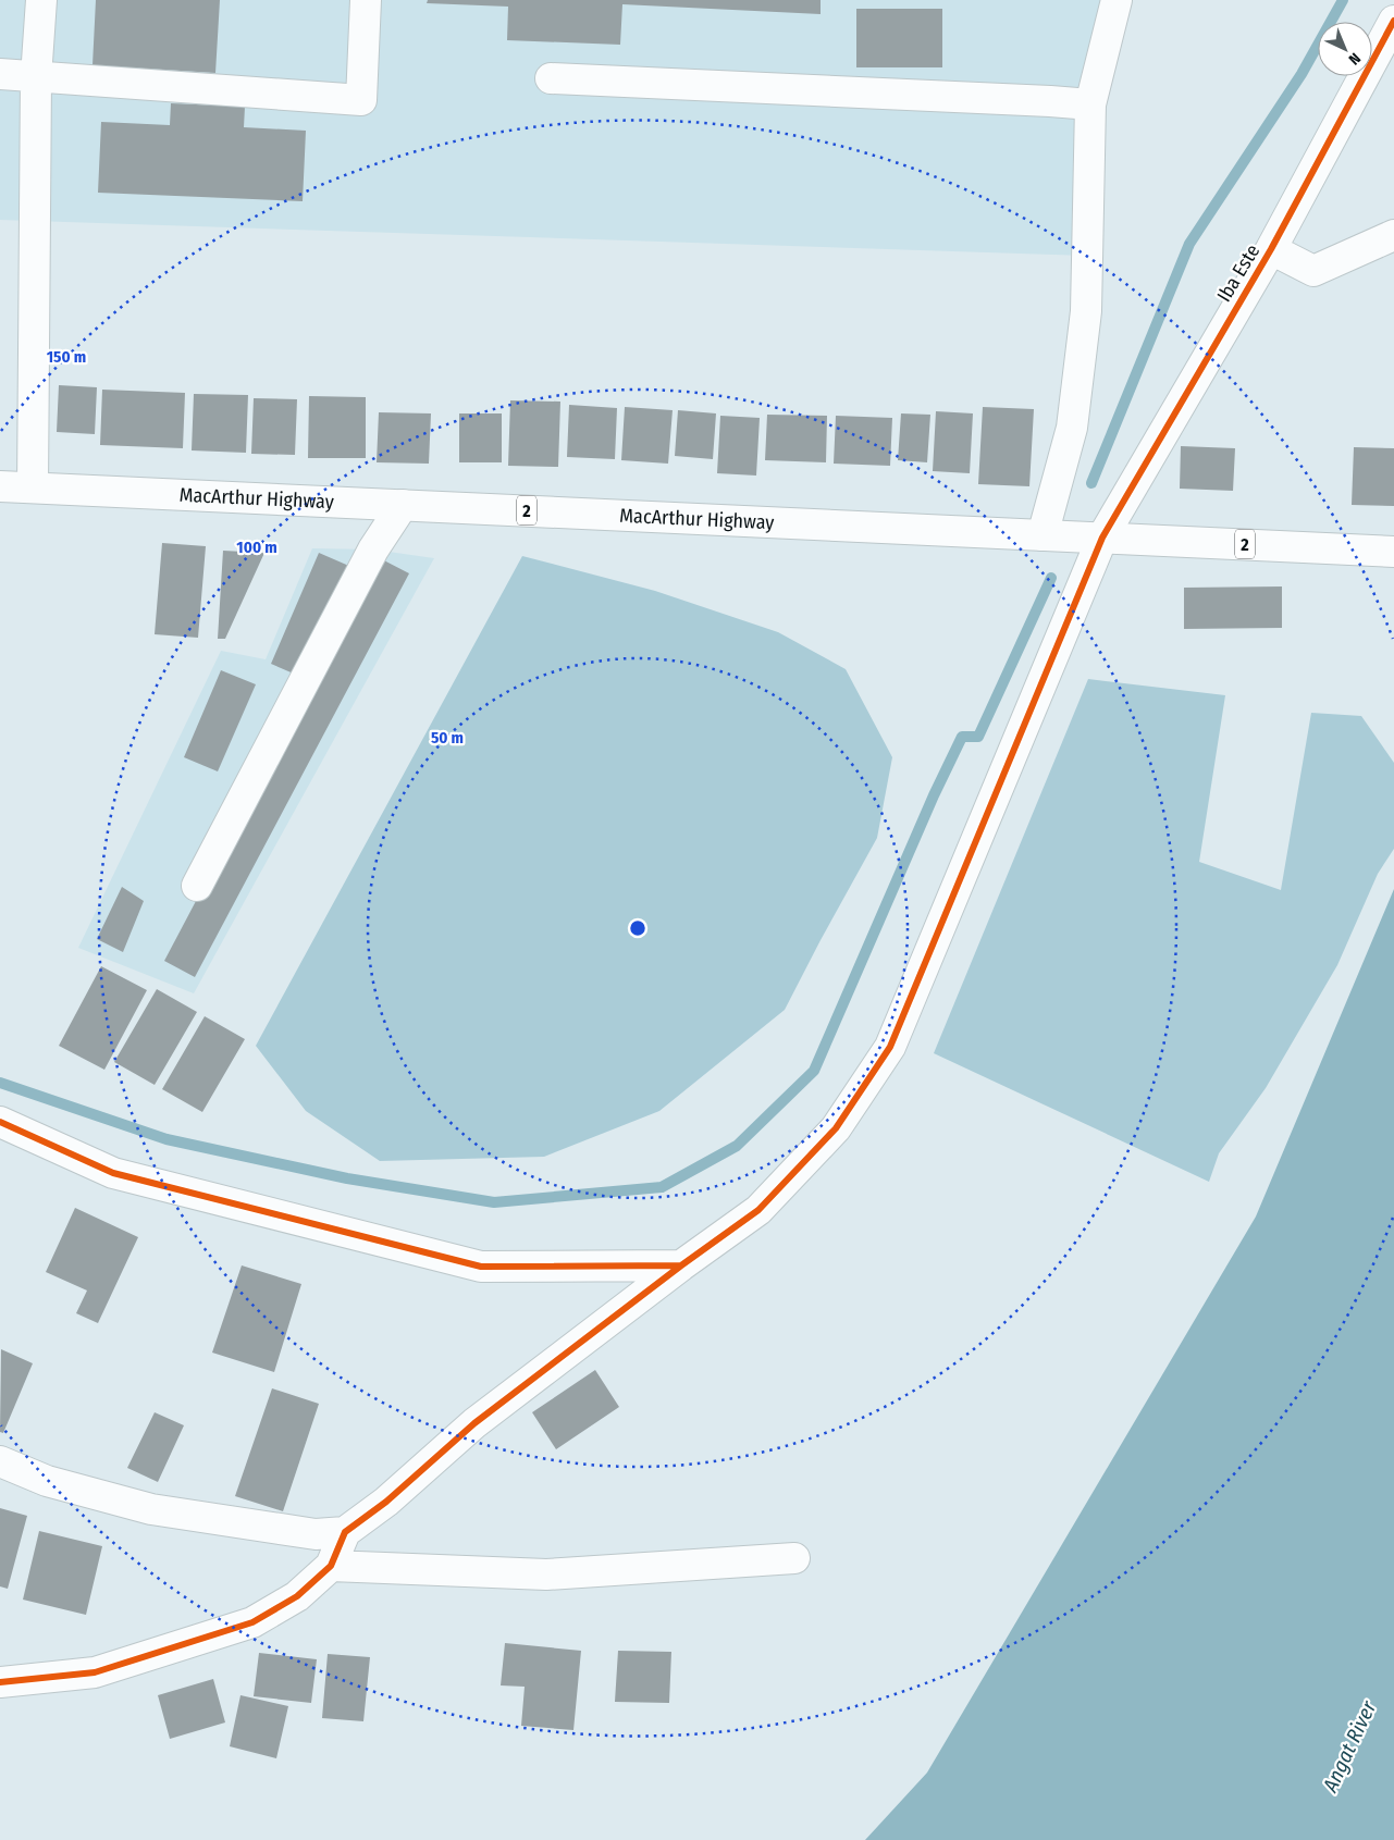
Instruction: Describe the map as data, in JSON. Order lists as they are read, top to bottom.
{
  "streets": {
    "main road": ["Iba Este", "MacArthur Highway", "2"]
  },
  "crossings": [
    ["Iba Este", "MacArthur Highway"]
  ],
  "water": ["Angat River"],
  "north": "bottom right",
  "rings": ["150 m", "100 m", "50 m"]
}
